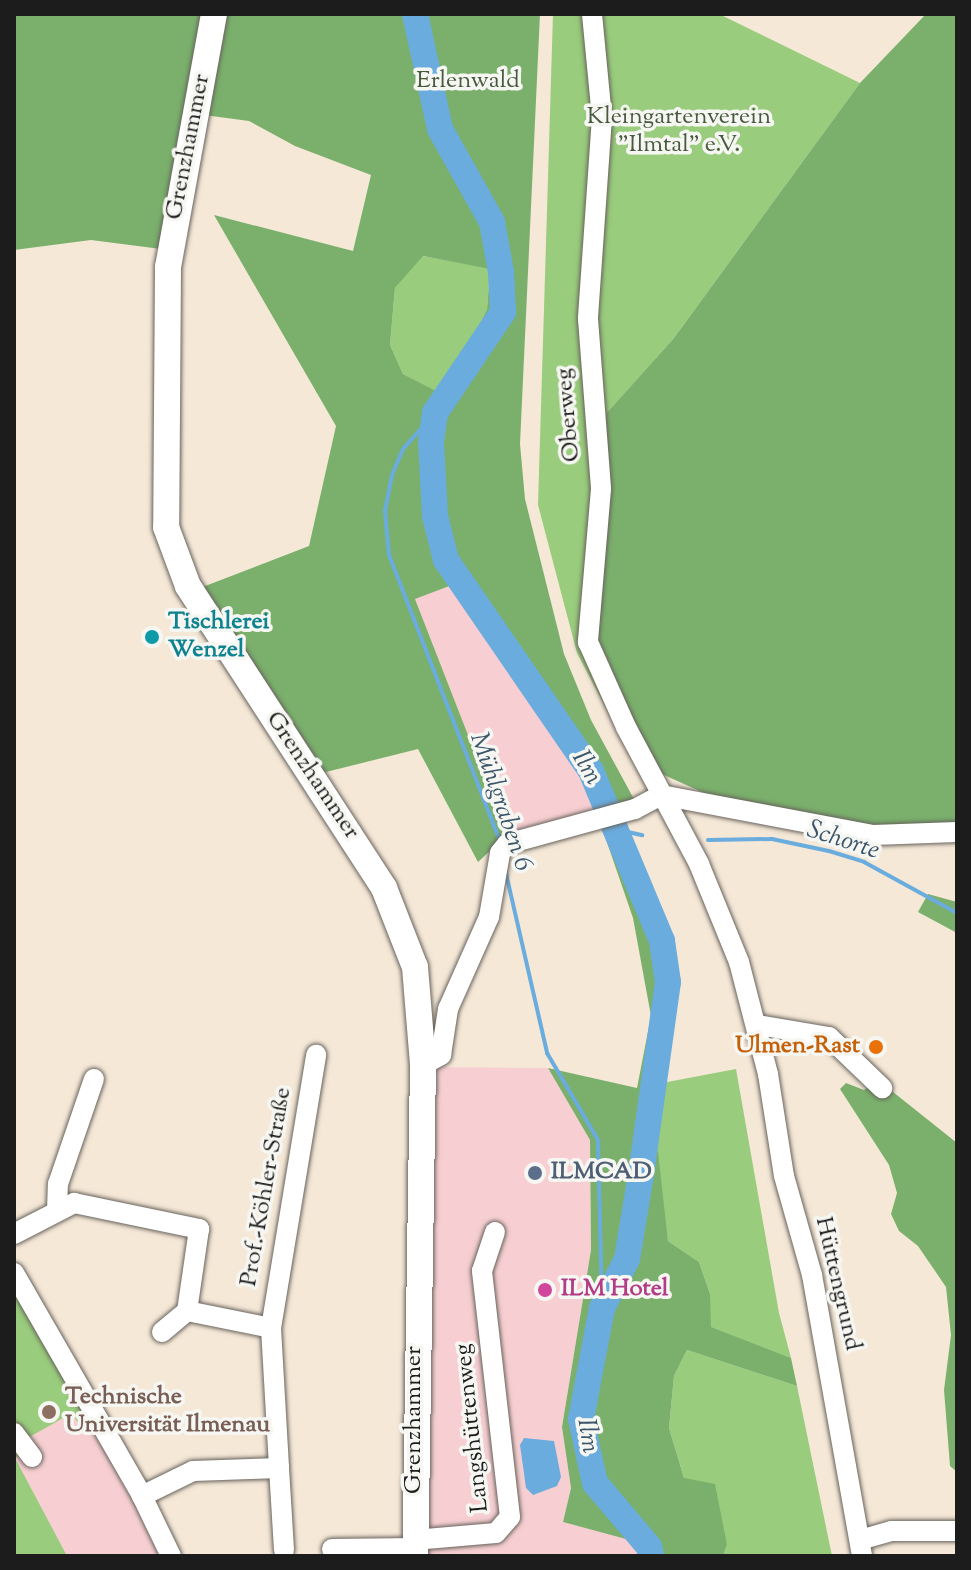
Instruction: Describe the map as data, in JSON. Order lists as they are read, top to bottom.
{
  "streets": {
    "main road": ["Grenzhammer"],
    "street": [
      "Oberweg",
      "Prof.-Köhler-Straße",
      "Hüttengrund",
      "Langshüttenweg"
    ]
  },
  "crossings": [
    ["Grenzhammer", "Langshüttenweg"],
    ["Oberweg", "Hüttengrund"]
  ],
  "water": ["Ilm", "Mühlgraben 6", "Schorte"],
  "parks": ["Erlenwald", "Kleingartenverein \"Ilmtal\" e.V."],
  "places": [
    "Tischlerei Wenzel",
    "Ulmen-Rast",
    "ILMCAD",
    "ILM Hotel",
    "Technische Universität Ilmenau"
  ]
}
